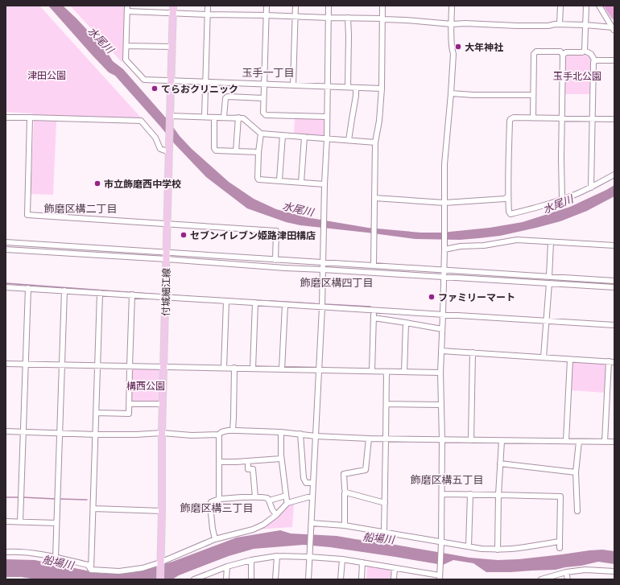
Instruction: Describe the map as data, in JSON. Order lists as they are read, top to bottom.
{
  "streets": {
    "main road": ["付城細江線"]
  },
  "districts": [
    "玉手一丁目",
    "飾磨区構二丁目",
    "飾磨区構四丁目",
    "飾磨区構五丁目",
    "飾磨区構三丁目"
  ],
  "water": ["水尾川", "船場川"],
  "parks": ["津田公園", "玉手北公園", "構西公園"],
  "places": [
    "大年神社",
    "てらおクリニック",
    "市立飾磨西中学校",
    "セブンイレブン姫路津田構店",
    "ファミリーマート"
  ]
}
